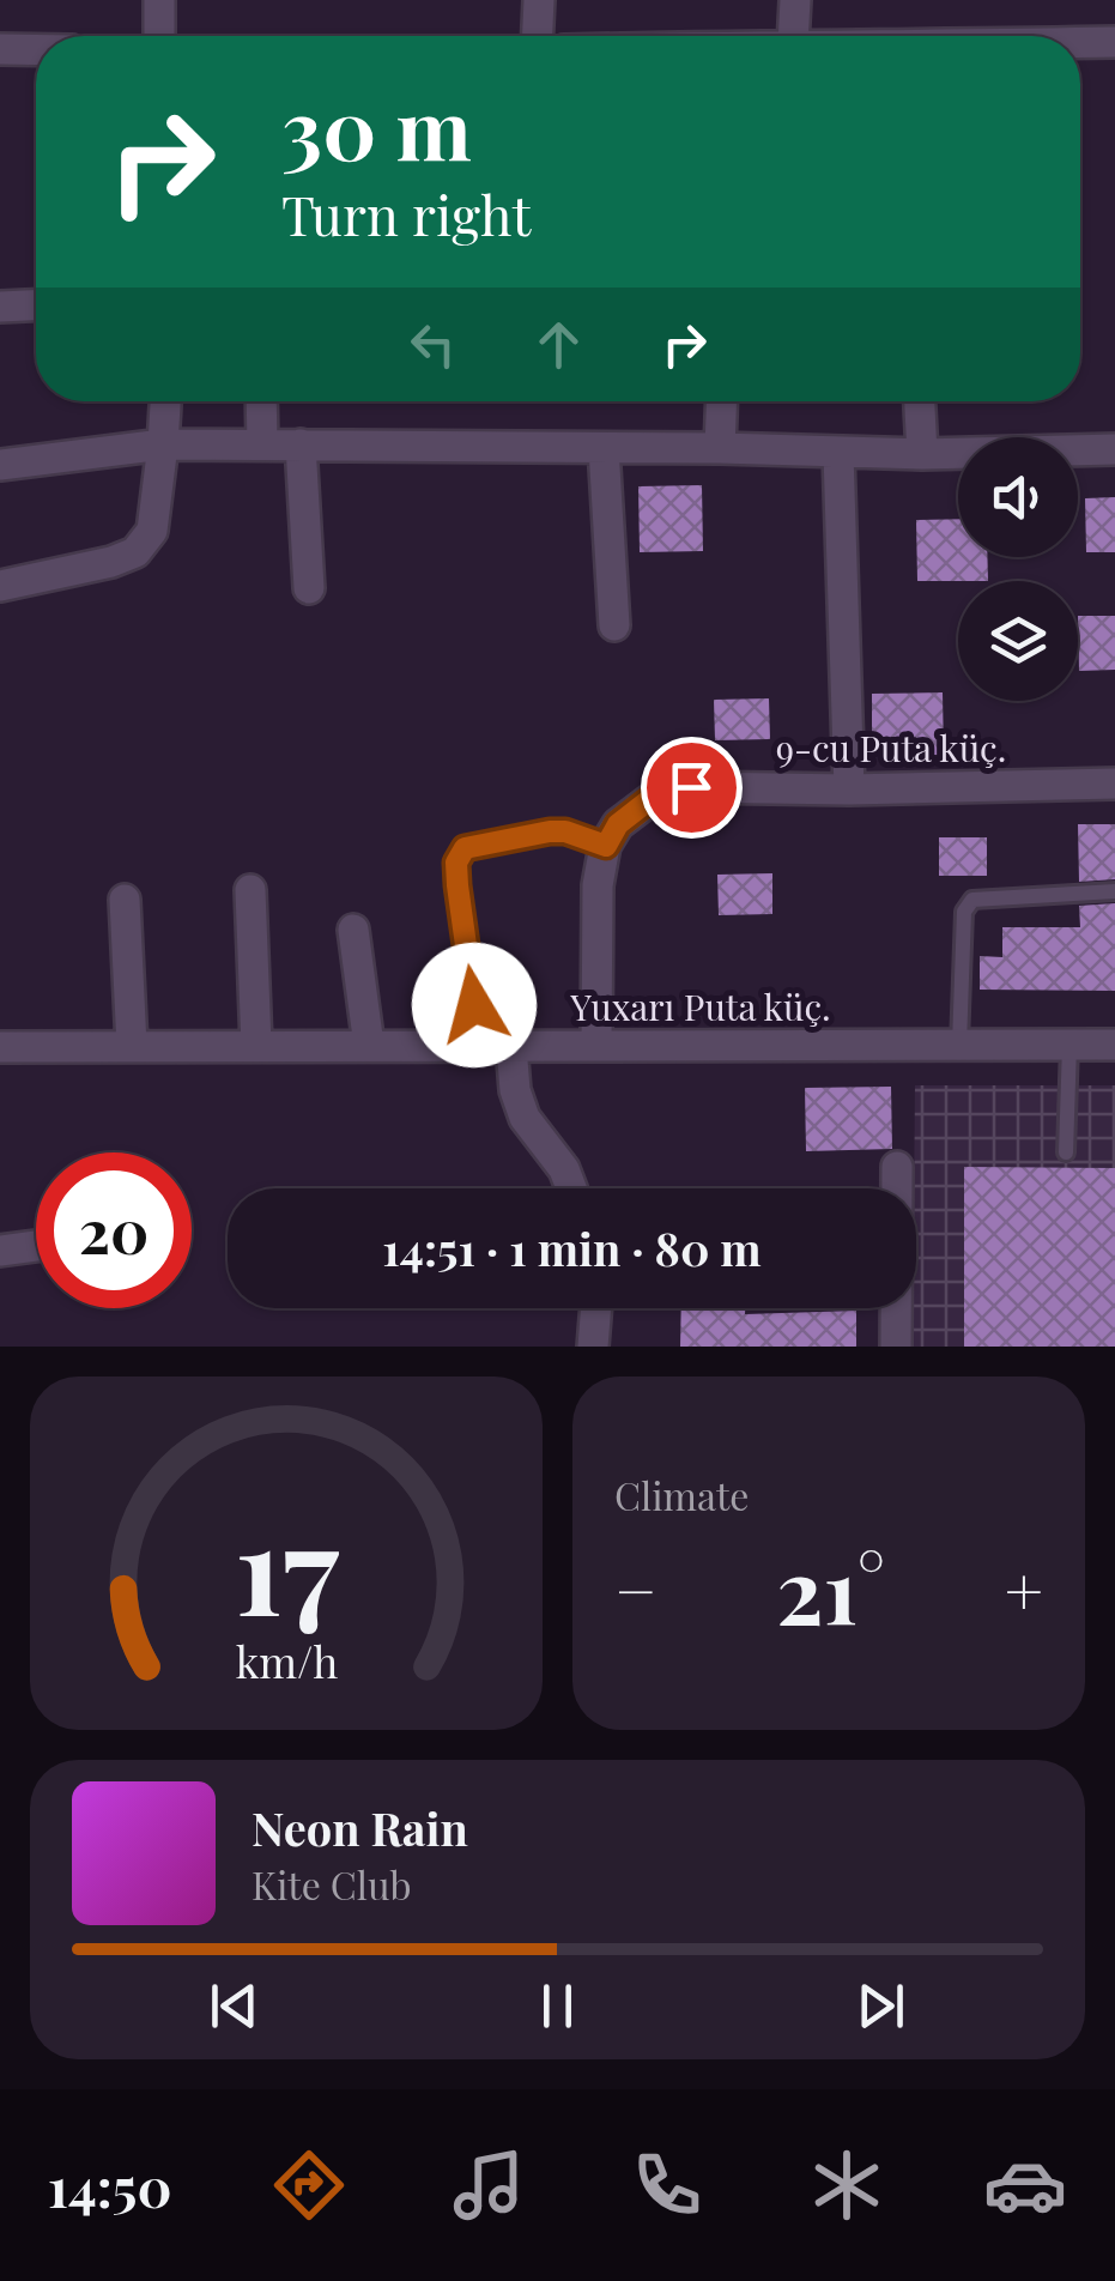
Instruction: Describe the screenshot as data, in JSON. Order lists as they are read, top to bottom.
{
  "streets": {
    "street": ["9-cu Puta küç.", "Yuxarı Puta küç."]
  },
  "page": {
    "turn": ["30 m", "Turn right"],
    "limit": "20",
    "trip": "14:51 · 1 min · 80 m",
    "tile": "Climate",
    "heat": ["−", "21°", "+"],
    "song": ["Neon Rain", "Kite Club"],
    "tabs": "14:50",
    "gauge": ["17", "km/h"]
  }
}
